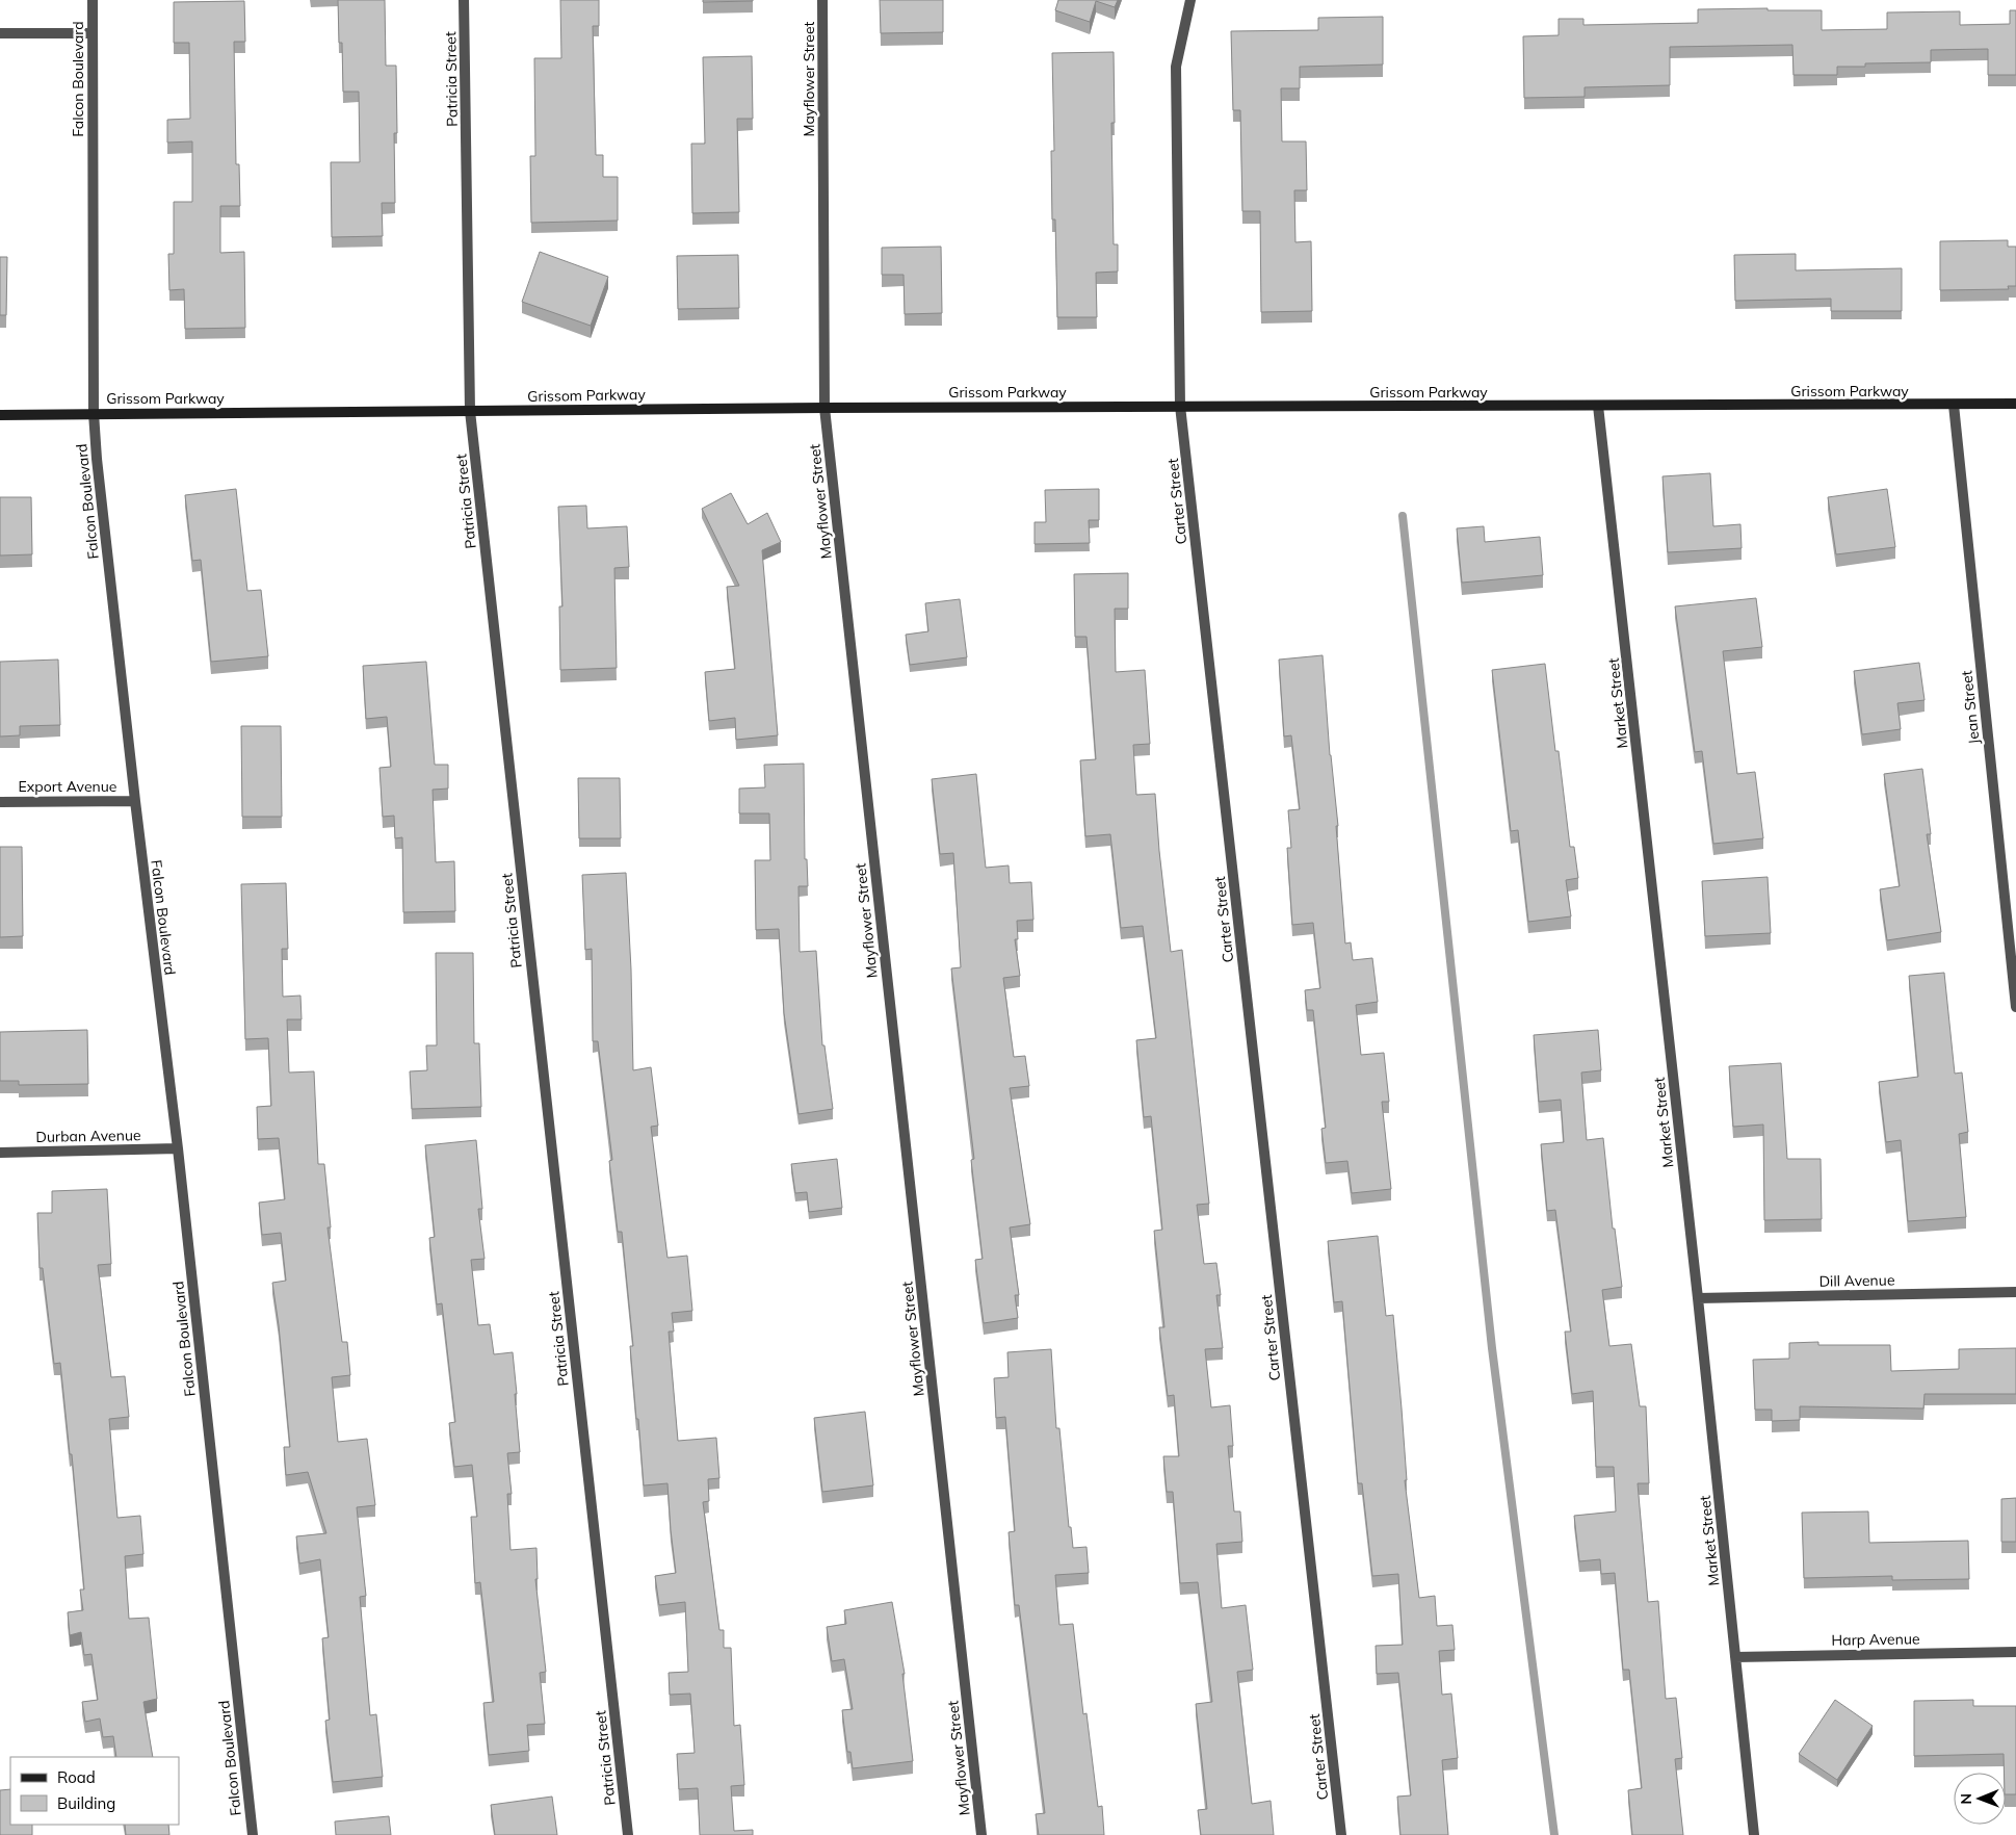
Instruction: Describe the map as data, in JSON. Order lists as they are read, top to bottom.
{
  "streets": {
    "main road": ["Grissom Parkway"],
    "street": [
      "Falcon Boulevard",
      "Patricia Street",
      "Mayflower Street",
      "Carter Street",
      "Market Street",
      "Jean Street",
      "Export Avenue",
      "Durban Avenue",
      "Dill Avenue",
      "Harp Avenue"
    ]
  },
  "crossings": [
    ["Falcon Boulevard", "Grissom Parkway"],
    ["Falcon Boulevard", "Export Avenue"],
    ["Falcon Boulevard", "Durban Avenue"],
    ["Patricia Street", "Grissom Parkway"],
    ["Mayflower Street", "Grissom Parkway"],
    ["Grissom Parkway", "Carter Street"],
    ["Grissom Parkway", "Market Street"],
    ["Grissom Parkway", "Jean Street"],
    ["Market Street", "Dill Avenue"],
    ["Market Street", "Harp Avenue"]
  ],
  "legend": ["Road", "Building"],
  "north": "left"
}
